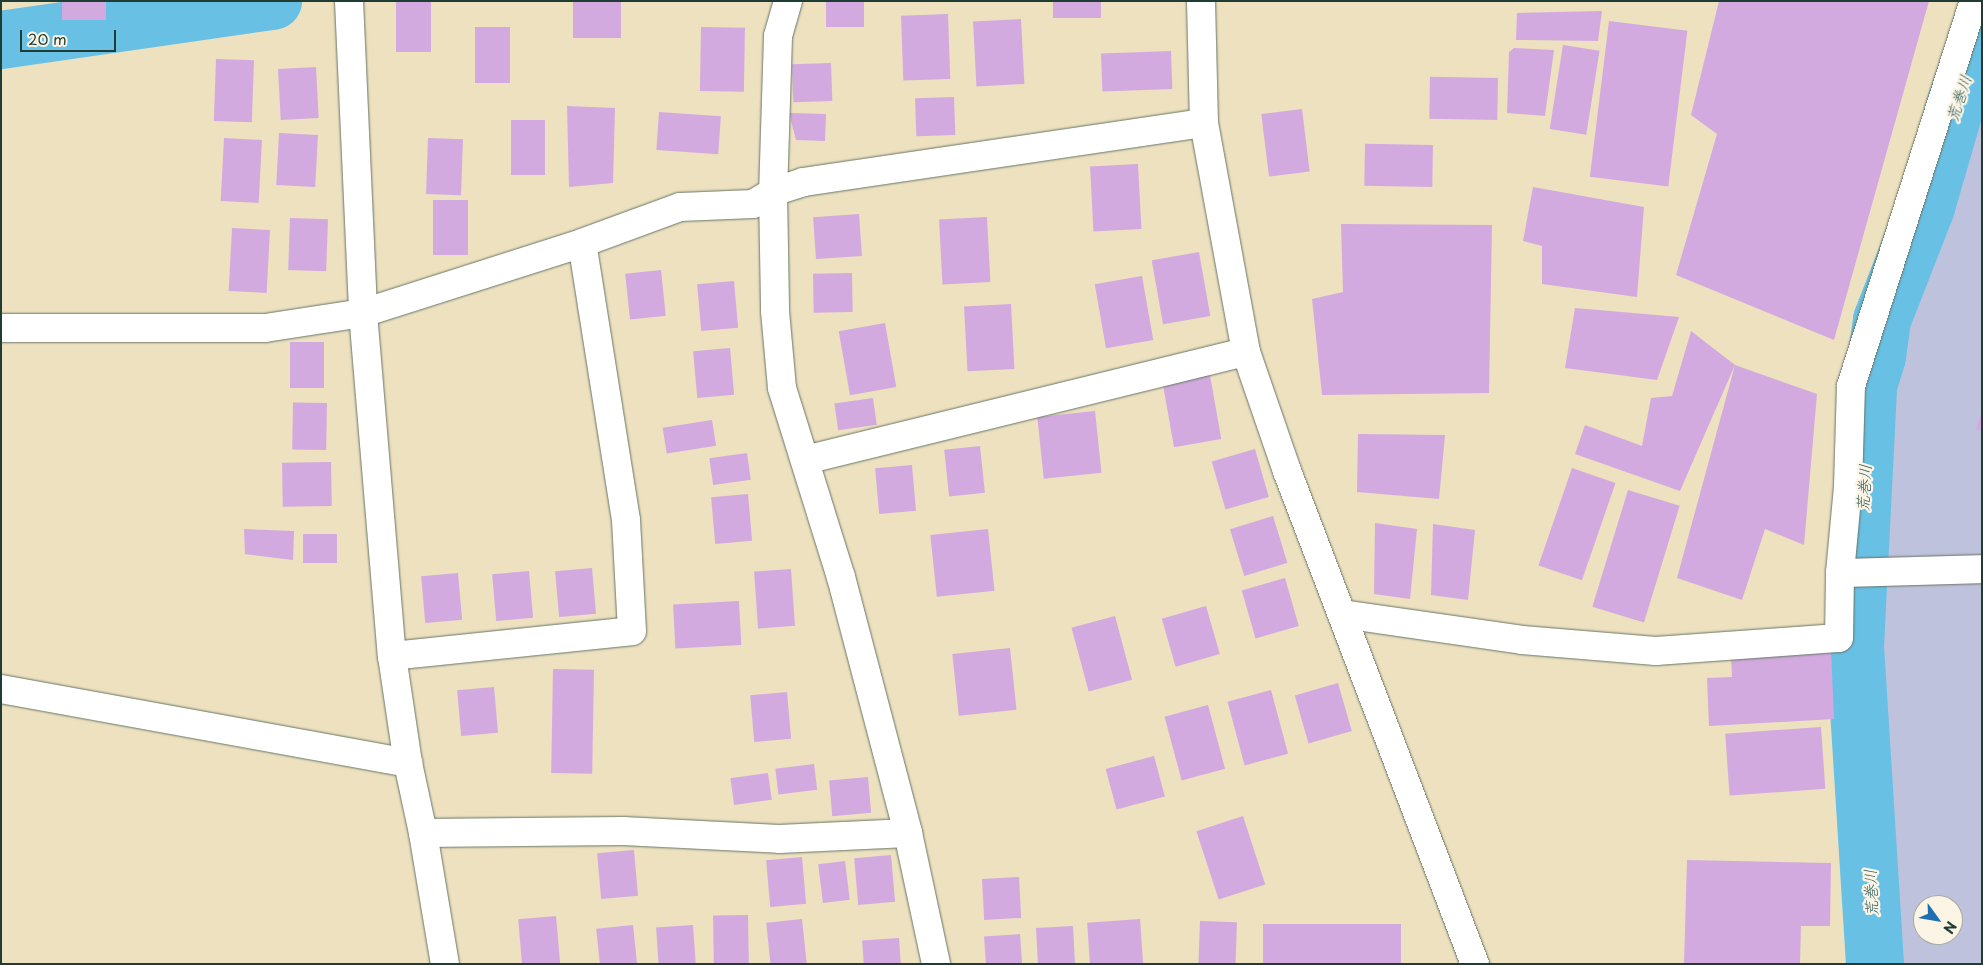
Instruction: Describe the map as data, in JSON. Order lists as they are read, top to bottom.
{
  "water": ["荒巻川"],
  "scale_bar": "20 m",
  "north": "bottom right"
}
